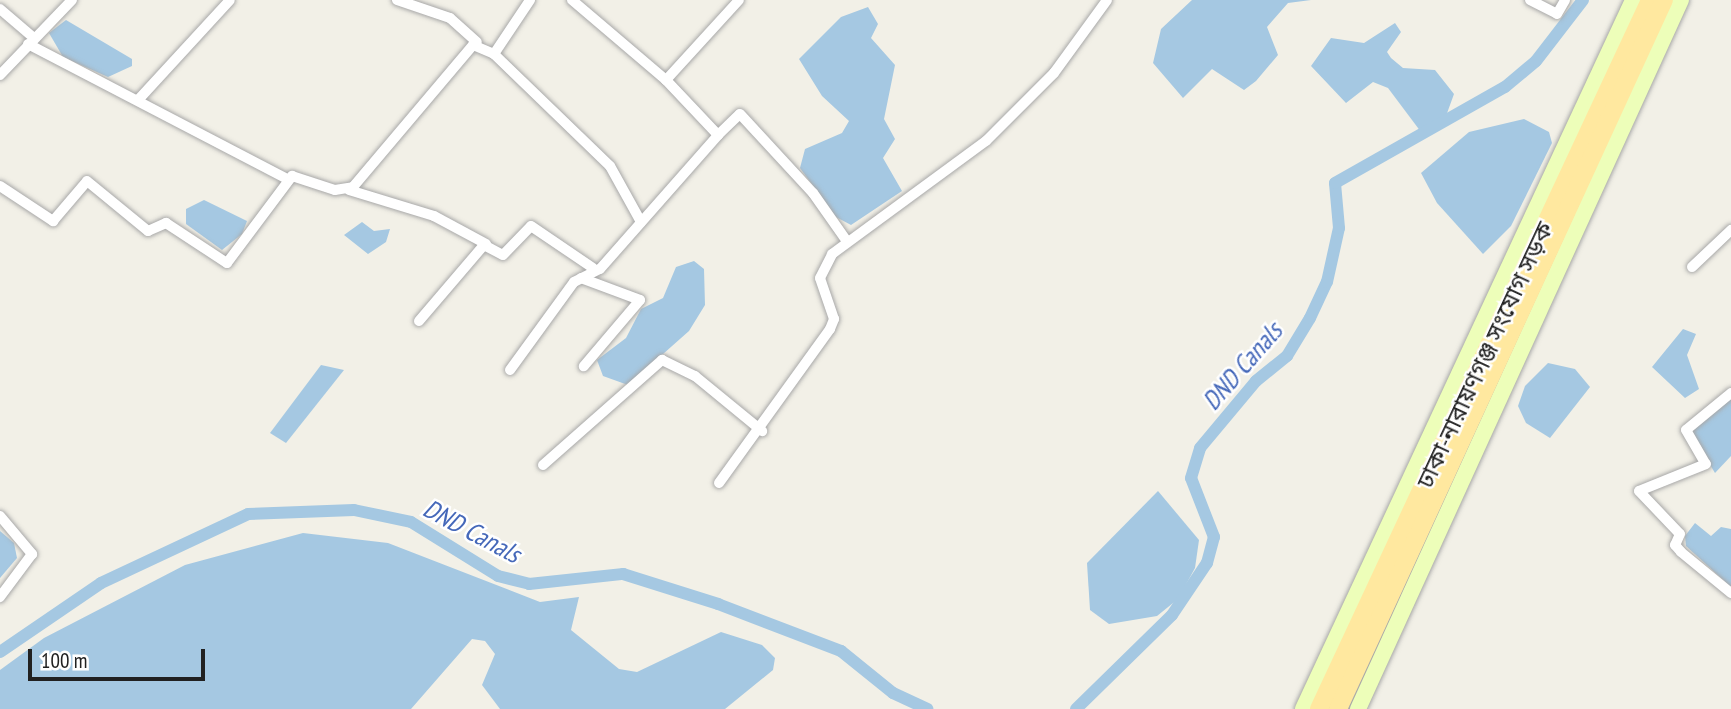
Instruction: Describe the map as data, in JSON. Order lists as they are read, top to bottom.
{
  "streets": {
    "main road": ["ঢাকা-নারায়ণগঞ্জ সংযোগ সড়ক"]
  },
  "water": ["DND Canals"],
  "scale_bar": "100 m"
}
